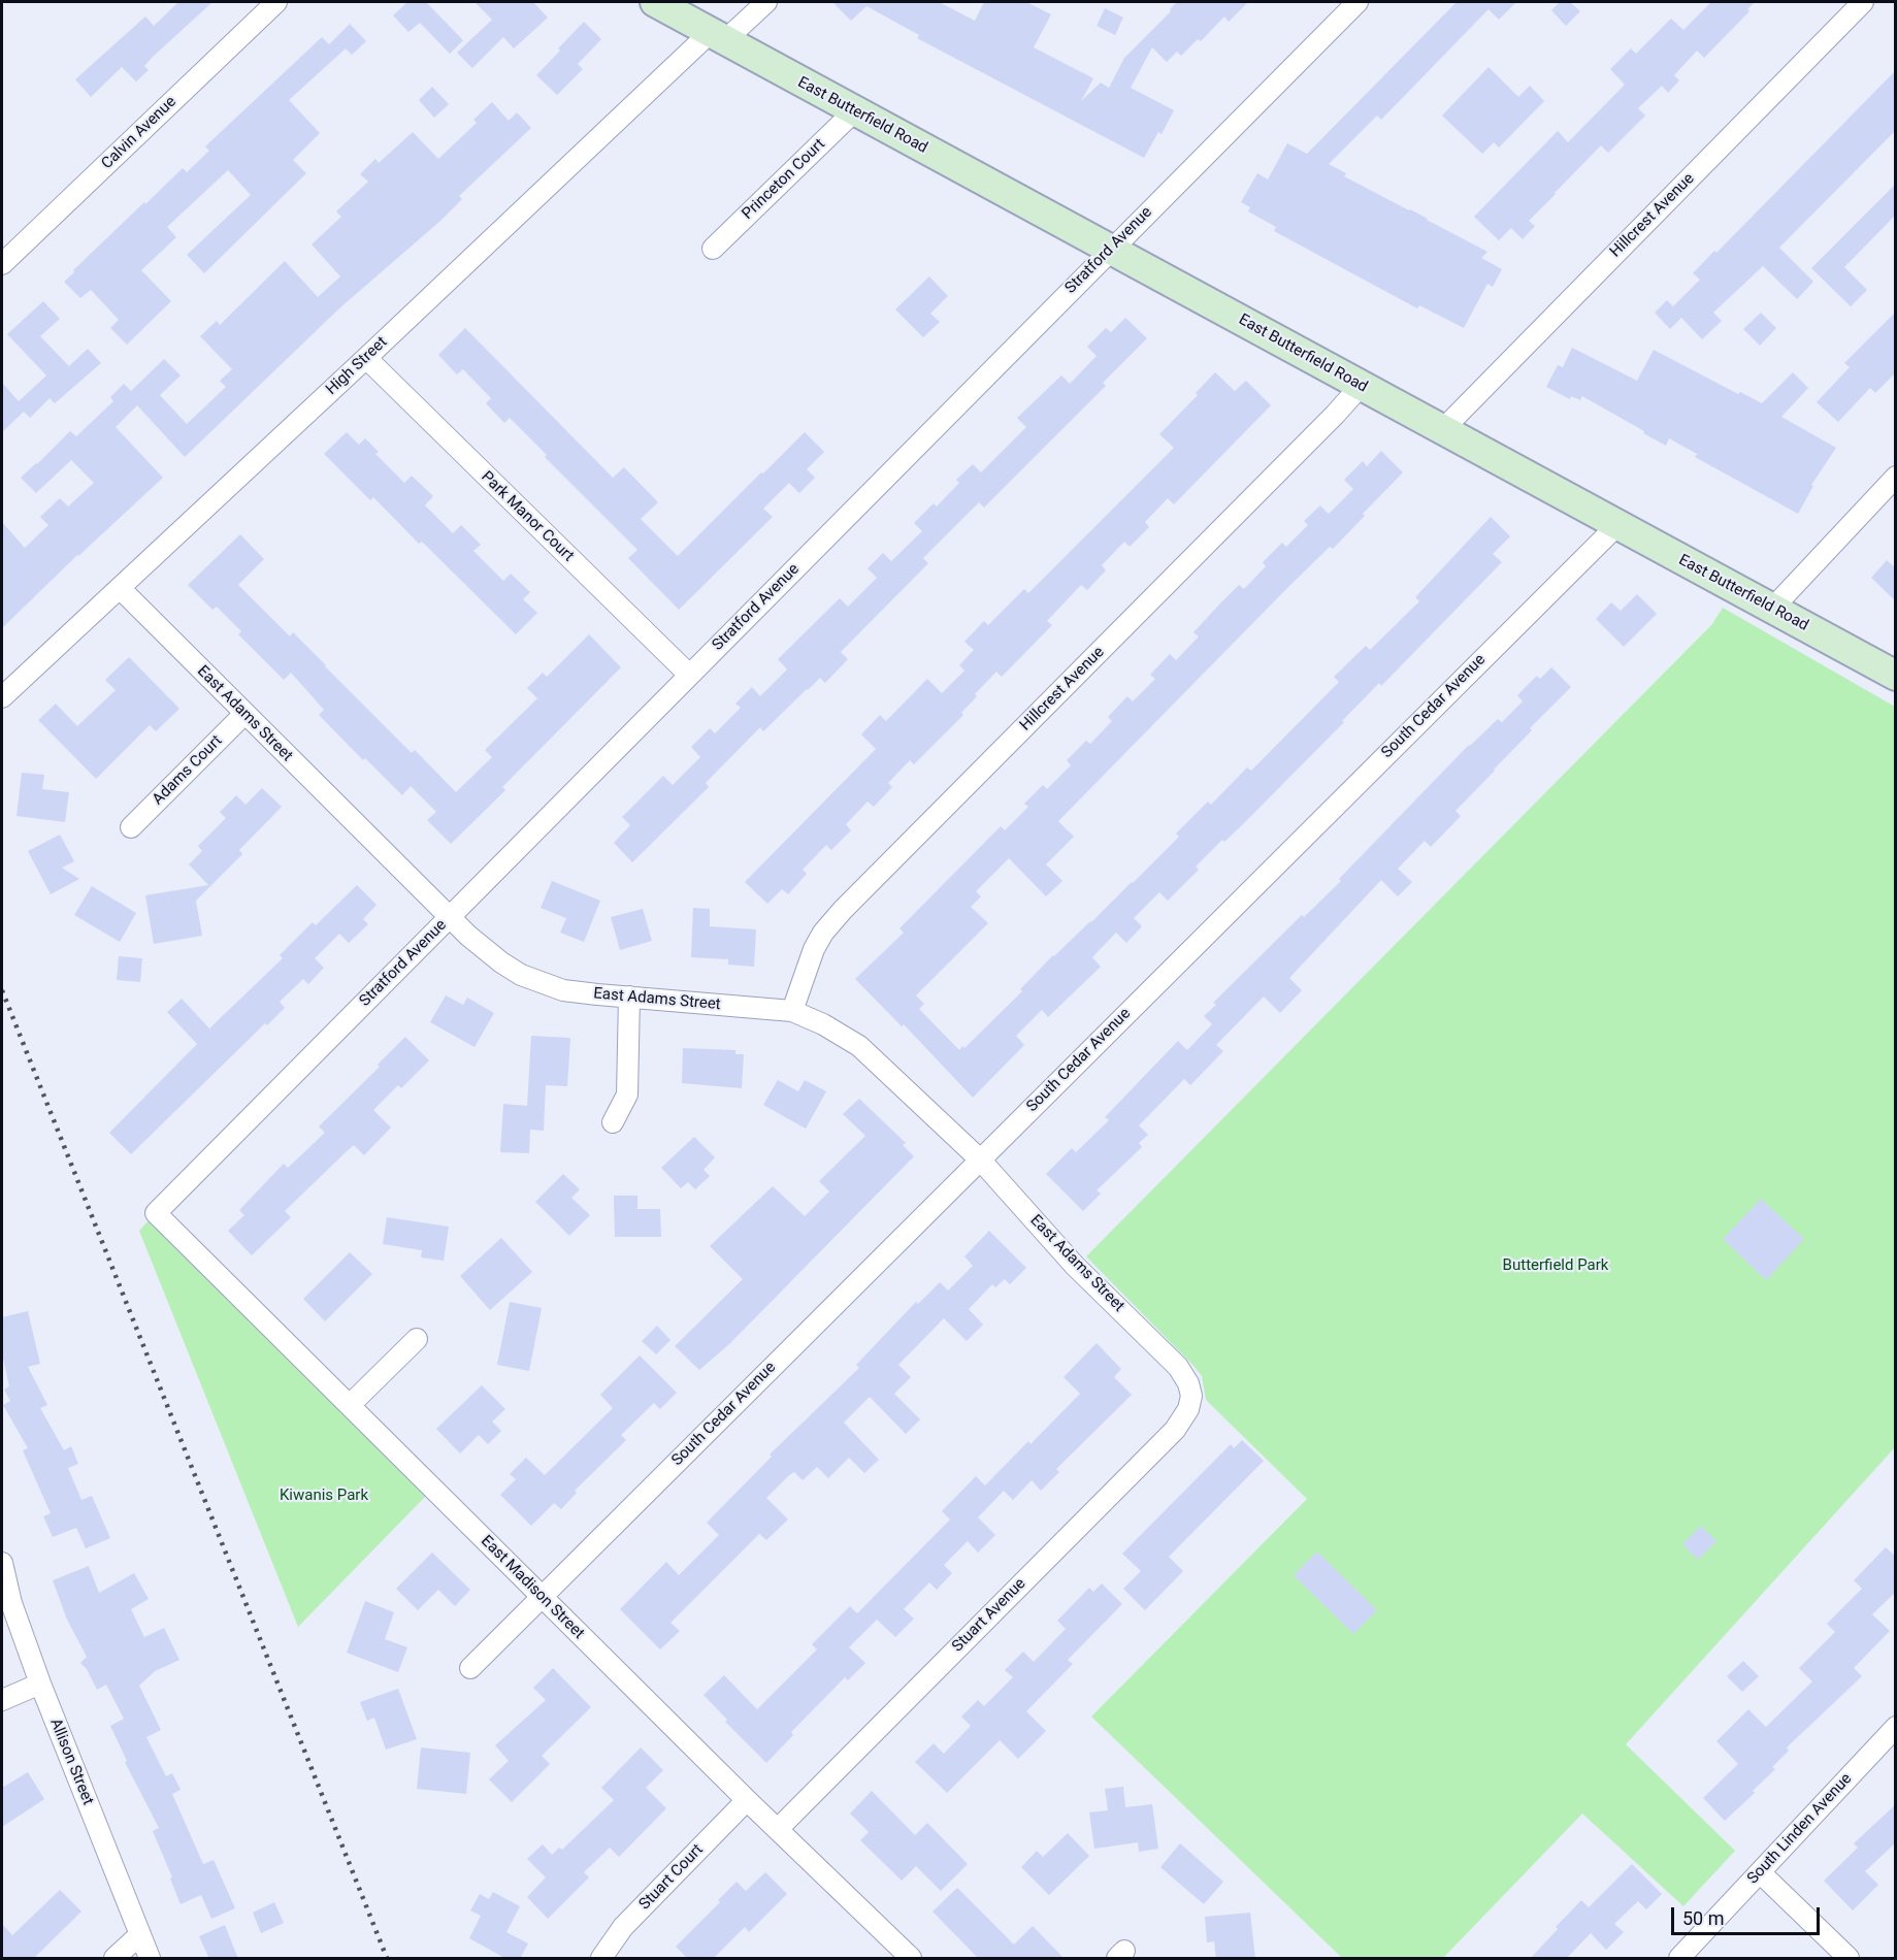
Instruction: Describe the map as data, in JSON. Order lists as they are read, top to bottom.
{
  "streets": {
    "main road": ["East Butterfield Road"],
    "street": [
      "Calvin Avenue",
      "Princeton Court",
      "Hillcrest Avenue",
      "Stratford Avenue",
      "High Street",
      "Park Manor Court",
      "South Cedar Avenue",
      "East Adams Street",
      "Adams Court",
      "East Madison Street",
      "Stuart Avenue",
      "Allison Street",
      "South Linden Avenue",
      "Stuart Court"
    ]
  },
  "crossings": [
    ["East Butterfield Road", "Princeton Court"],
    ["East Butterfield Road", "Hillcrest Avenue"],
    ["East Butterfield Road", "Stratford Avenue"],
    ["East Butterfield Road", "High Street"],
    ["East Butterfield Road", "South Cedar Avenue"],
    ["Hillcrest Avenue", "East Adams Street"],
    ["Stratford Avenue", "Park Manor Court"],
    ["Stratford Avenue", "East Adams Street"],
    ["Stratford Avenue", "East Madison Street"],
    ["High Street", "Park Manor Court"],
    ["High Street", "East Adams Street"],
    ["South Cedar Avenue", "East Adams Street"],
    ["South Cedar Avenue", "East Madison Street"],
    ["East Adams Street", "Adams Court"],
    ["East Adams Street", "Stuart Avenue"],
    ["East Madison Street", "Stuart Avenue"],
    ["East Madison Street", "Stuart Court"]
  ],
  "parks": ["Butterfield Park", "Kiwanis Park"],
  "scale_bar": "50 m"
}
